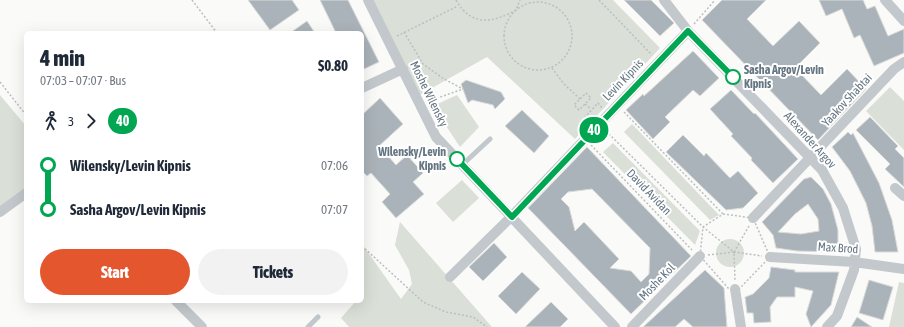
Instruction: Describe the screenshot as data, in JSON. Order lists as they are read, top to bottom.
{
  "streets": {
    "street": [
      "Levin Kipnis",
      "Moshe Wilensky",
      "Yaakov Shabtai",
      "Alexander Argov",
      "Max Brod",
      "Moshe Kol"
    ],
    "path": ["David Avidan"]
  },
  "crossings": [
    ["Levin Kipnis", "Moshe Wilensky"],
    ["Levin Kipnis", "Alexander Argov"],
    ["Levin Kipnis", "David Avidan"],
    ["Yaakov Shabtai", "Alexander Argov"],
    ["Alexander Argov", "Max Brod"],
    ["David Avidan", "Moshe Kol"]
  ],
  "places": ["Sasha Argov/Levin Kipnis", "Wilensky/Levin Kipnis"],
  "lines": ["bus line 40"],
  "page": {
    "on_map": "40",
    "heading": ["4 min", "07:03 – 07:07 · Bus", "$0.80"],
    "legs": ["3", "40"],
    "list": [
      {
        "name": "Wilensky/Levin Kipnis",
        "value": "07:06"
      },
      {
        "name": "Sasha Argov/Levin Kipnis",
        "value": "07:07"
      }
    ],
    "buttons": ["Start", "Tickets"]
  }
}
